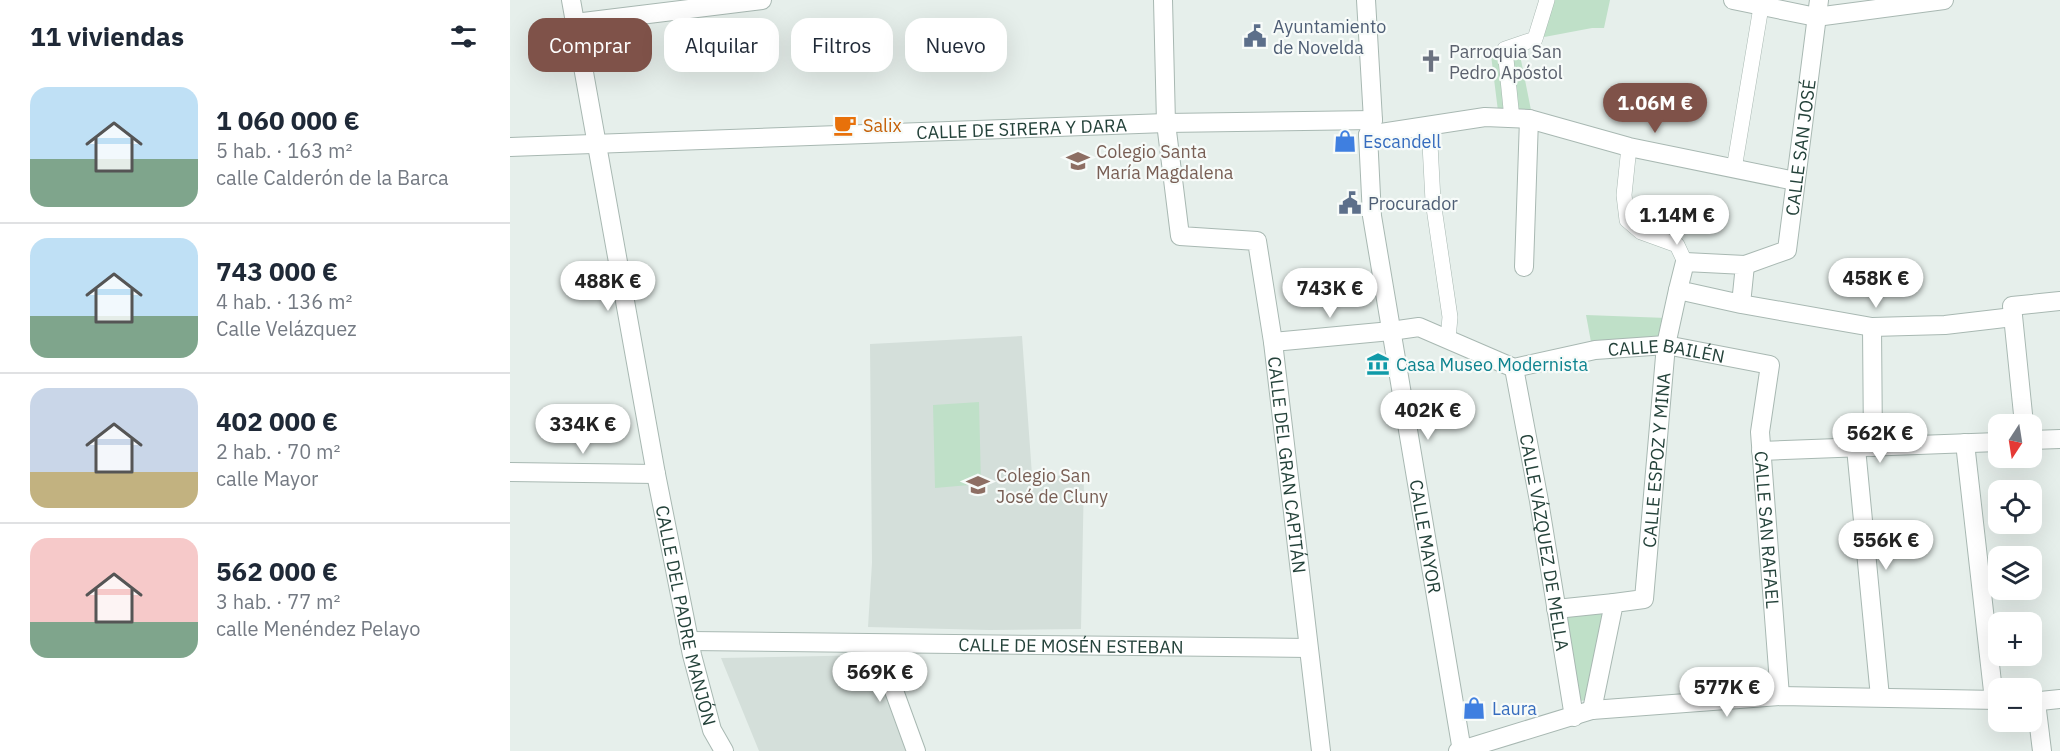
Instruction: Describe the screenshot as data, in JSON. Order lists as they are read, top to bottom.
{
  "streets": {
    "street": [
      "CALLE DE SIRERA Y DARA",
      "CALLE SAN JOSÉ",
      "CALLE BAILÉN",
      "CALLE ESPOZ Y MINA",
      "CALLE DEL GRAN CAPITÁN",
      "CALLE SAN RAFAEL",
      "CALLE MAYOR",
      "CALLE VÁZQUEZ DE MELLA",
      "CALLE DEL PADRE MANJÓN",
      "CALLE DE MOSÉN ESTEBAN"
    ]
  },
  "crossings": [
    ["CALLE DE SIRERA Y DARA", "CALLE SAN JOSÉ"],
    ["CALLE DE SIRERA Y DARA", "CALLE DEL GRAN CAPITÁN"],
    ["CALLE DE SIRERA Y DARA", "CALLE MAYOR"],
    ["CALLE DE SIRERA Y DARA", "CALLE DEL PADRE MANJÓN"],
    ["CALLE BAILÉN", "CALLE ESPOZ Y MINA"],
    ["CALLE BAILÉN", "CALLE SAN RAFAEL"],
    ["CALLE BAILÉN", "CALLE VÁZQUEZ DE MELLA"],
    ["CALLE ESPOZ Y MINA", "CALLE VÁZQUEZ DE MELLA"],
    ["CALLE DEL GRAN CAPITÁN", "CALLE DE MOSÉN ESTEBAN"],
    ["CALLE DEL PADRE MANJÓN", "CALLE DE MOSÉN ESTEBAN"]
  ],
  "places": {
    "public building": ["Ayuntamiento de Novelda", "Procurador"],
    "church": ["Parroquia San Pedro Apóstol"],
    "cafe": ["Salix"],
    "shop": ["Escandell", "Laura"],
    "school or university": ["Colegio Santa María Magdalena", "Colegio San José de Cluny"],
    "museum": ["Casa Museo Modernista"]
  },
  "north": "bottom",
  "page": {
    "heading": "11 viviendas",
    "chip": [
      "Comprar",
      "Alquilar",
      "Filtros",
      "Nuevo"
    ],
    "list": [
      {
        "name": "1 060 000 €",
        "note": "5 hab. · 163 m² · calle Calderón de la Barca"
      },
      {
        "name": "743 000 €",
        "note": "4 hab. · 136 m² · Calle Velázquez"
      },
      {
        "name": "402 000 €",
        "note": "2 hab. · 70 m² · calle Mayor"
      },
      {
        "name": "562 000 €",
        "note": "3 hab. · 77 m² · calle Menéndez Pelayo"
      }
    ],
    "price": [
      "1.06M €",
      "1.14M €",
      "458K €",
      "488K €",
      "743K €",
      "402K €",
      "334K €",
      "562K €",
      "556K €",
      "569K €",
      "577K €"
    ],
    "map_buttons": ["+", "−"]
  }
}
